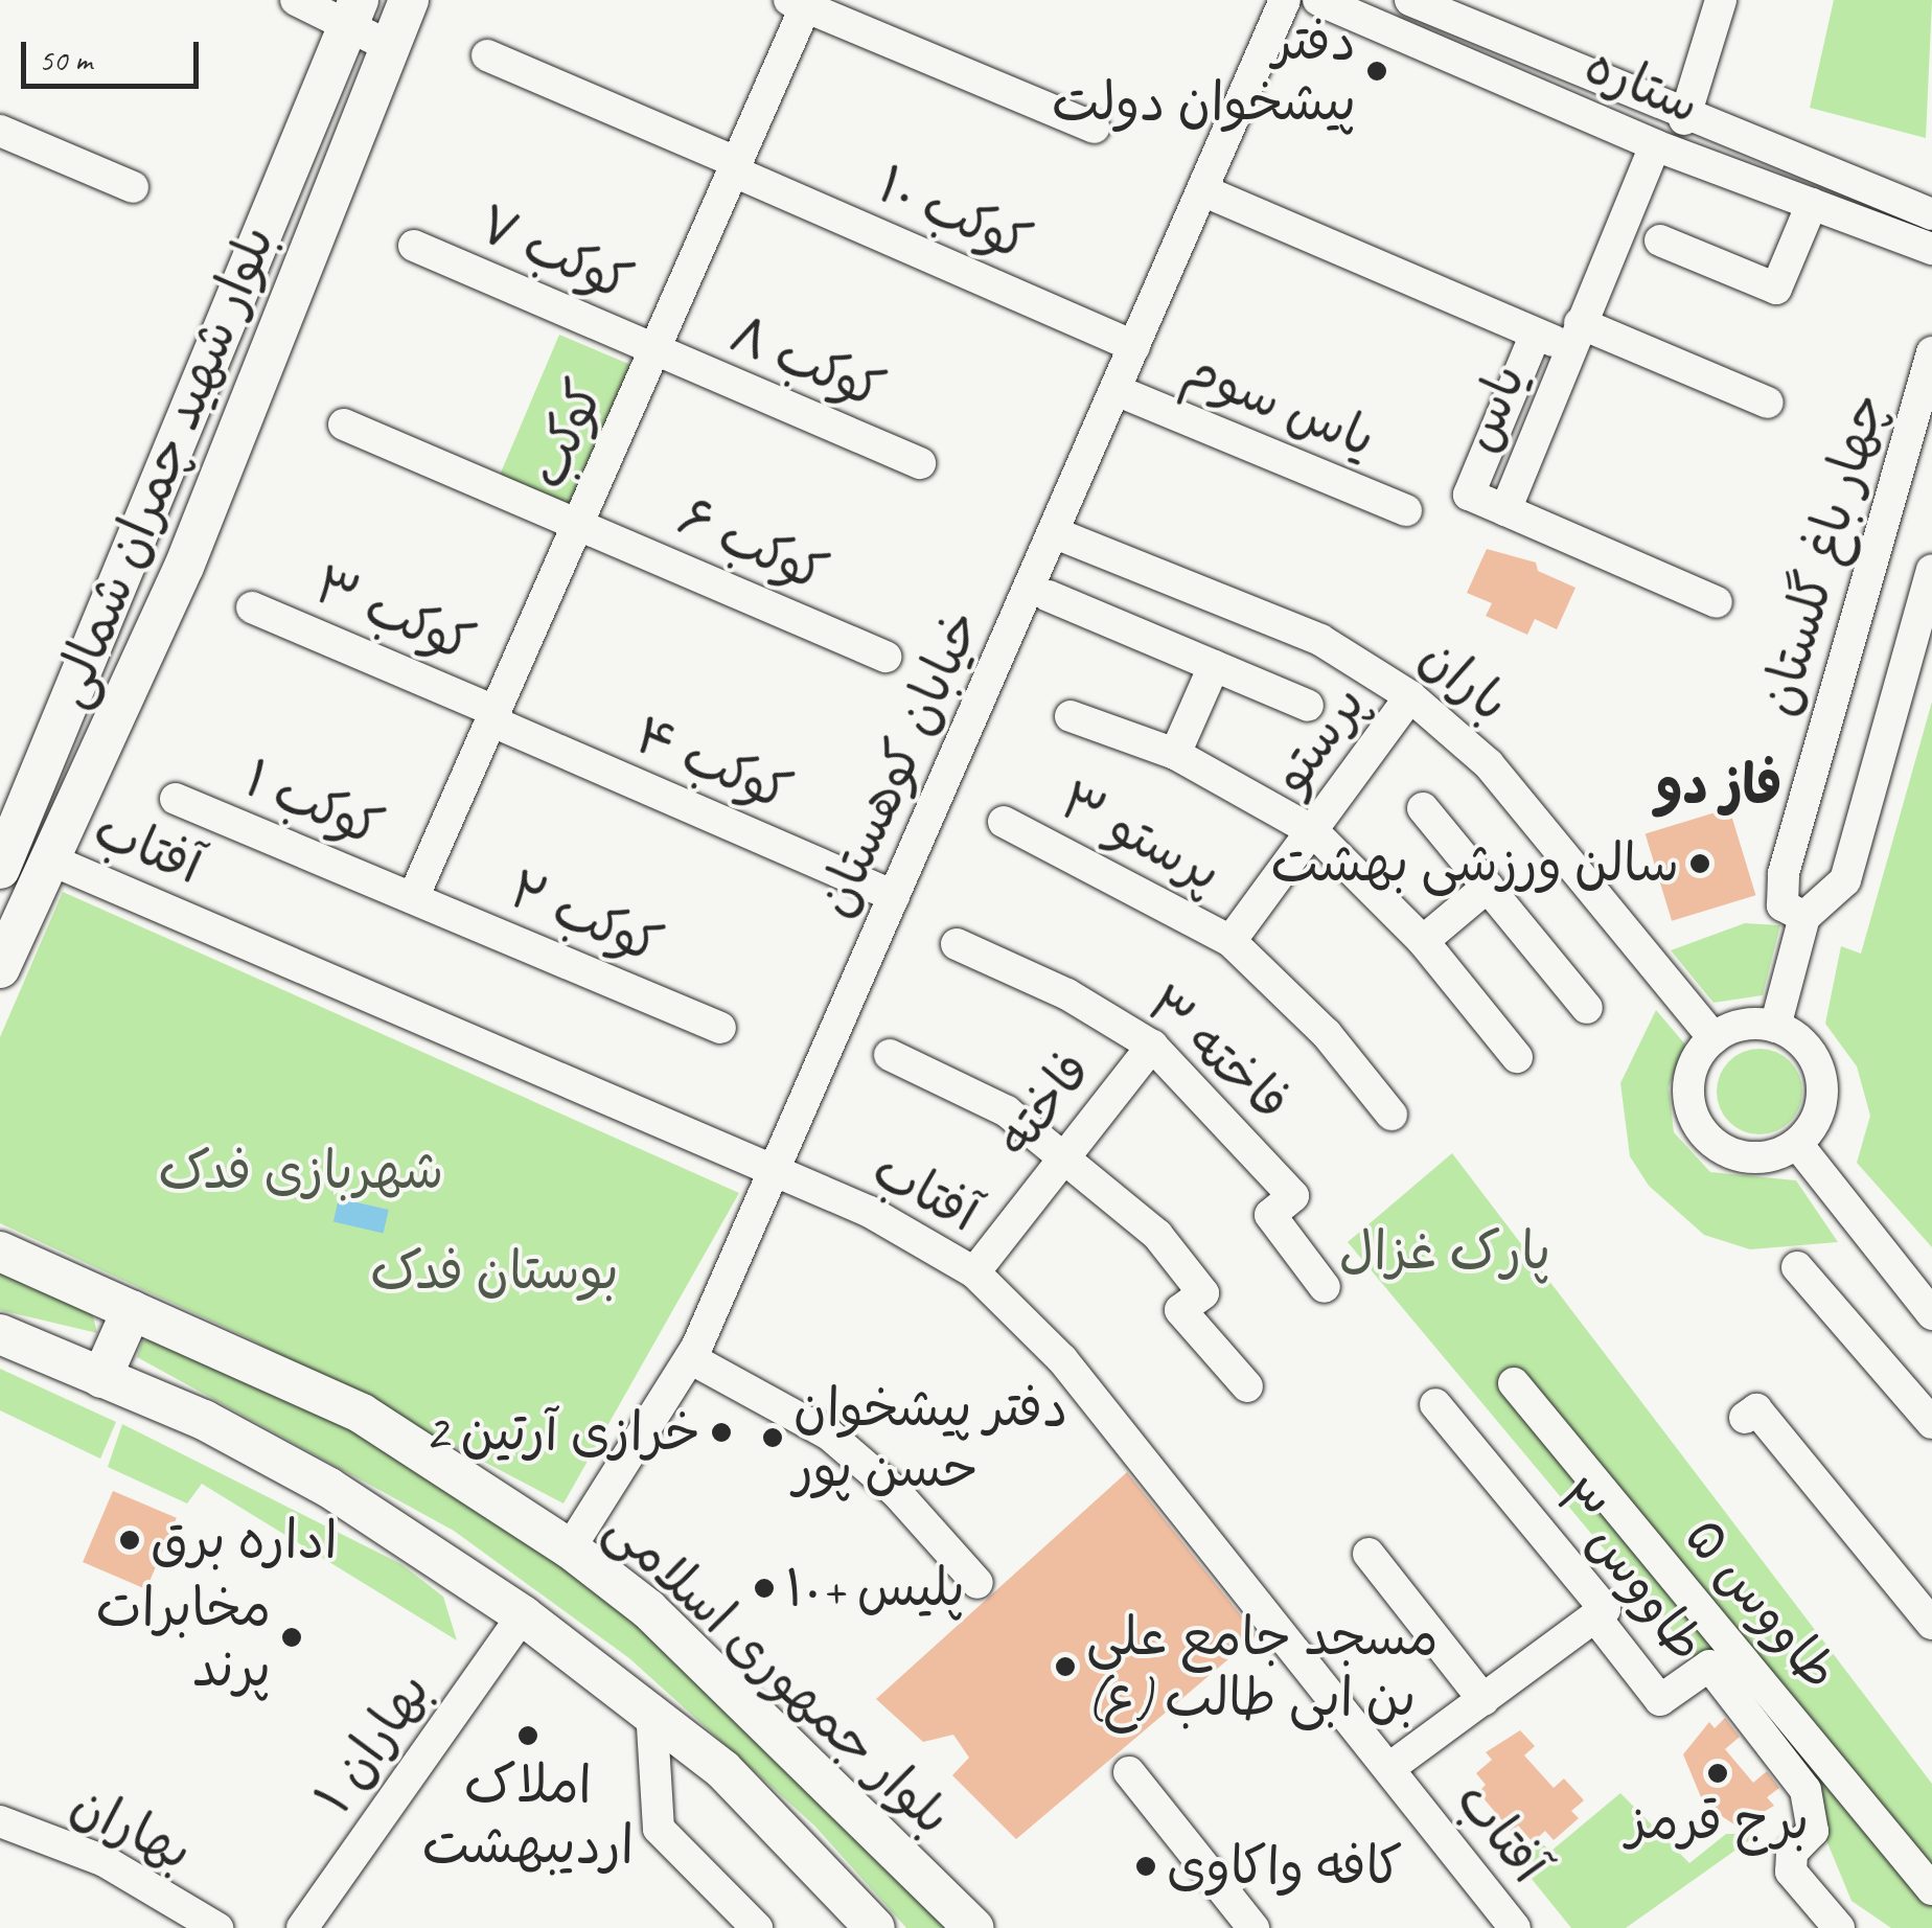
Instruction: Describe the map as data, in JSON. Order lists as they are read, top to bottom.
{
  "streets": {
    "main road": ["بلوار شهید چمران شمالی", "بلوار جمهوری اسلامی"],
    "street": [
      "ستاره",
      "کوکب ۱۰",
      "کوکب ۷",
      "کوکب ۸",
      "یاس سوم",
      "یاس",
      "کوکب",
      "کوکب ۶",
      "چهار باغ گلستان",
      "کوکب ۳",
      "باران",
      "پرستو",
      "کوکب ۴",
      "خیابان کوهستان",
      "کوکب ۱",
      "پرستو ۳",
      "آفتاب",
      "کوکب ۲",
      "فاخته ۳",
      "فاخته",
      "طاووس ۳",
      "طاووس ۵",
      "بهاران ۱",
      "بهاران"
    ]
  },
  "crossings": [
    ["ستاره", "یاس"],
    ["کوکب ۱۰", "کوکب"],
    ["کوکب ۱۰", "خیابان کوهستان"],
    ["کوکب ۷", "کوکب ۸"],
    ["کوکب ۷", "کوکب"],
    ["کوکب ۸", "کوکب"],
    ["یاس سوم", "خیابان کوهستان"],
    ["کوکب", "کوکب ۶"],
    ["کوکب", "کوکب ۳"],
    ["کوکب", "کوکب ۴"],
    ["کوکب", "کوکب ۱"],
    ["کوکب", "کوکب ۲"],
    ["بلوار شهید چمران شمالی", "آفتاب"],
    ["چهار باغ گلستان", "باران"],
    ["کوکب ۳", "کوکب ۴"],
    ["باران", "پرستو"],
    ["باران", "خیابان کوهستان"],
    ["پرستو", "پرستو ۳"],
    ["کوکب ۴", "خیابان کوهستان"],
    ["خیابان کوهستان", "آفتاب"],
    ["خیابان کوهستان", "بلوار جمهوری اسلامی"],
    ["کوکب ۱", "کوکب ۲"],
    ["آفتاب", "فاخته"],
    ["فاخته ۳", "فاخته"]
  ],
  "districts": ["فاز دو"],
  "parks": ["شهربازی فدک", "پارک غزال", "بوستان فدک"],
  "places": [
    "دفتر پیشخوان دولت",
    "سالن ورزشی بهشت",
    "خرازی آرتین 2",
    "دفتر پیشخوان حسن پور",
    "اداره برق",
    "پلیس +۱۰",
    "مخابرات پرند",
    "مسجد جامع علی بن ابی طالب (ع)",
    "املاک اردیبهشت",
    "برج قرمز",
    "کافه واکاوی"
  ],
  "scale_bar": "50 m"
}
